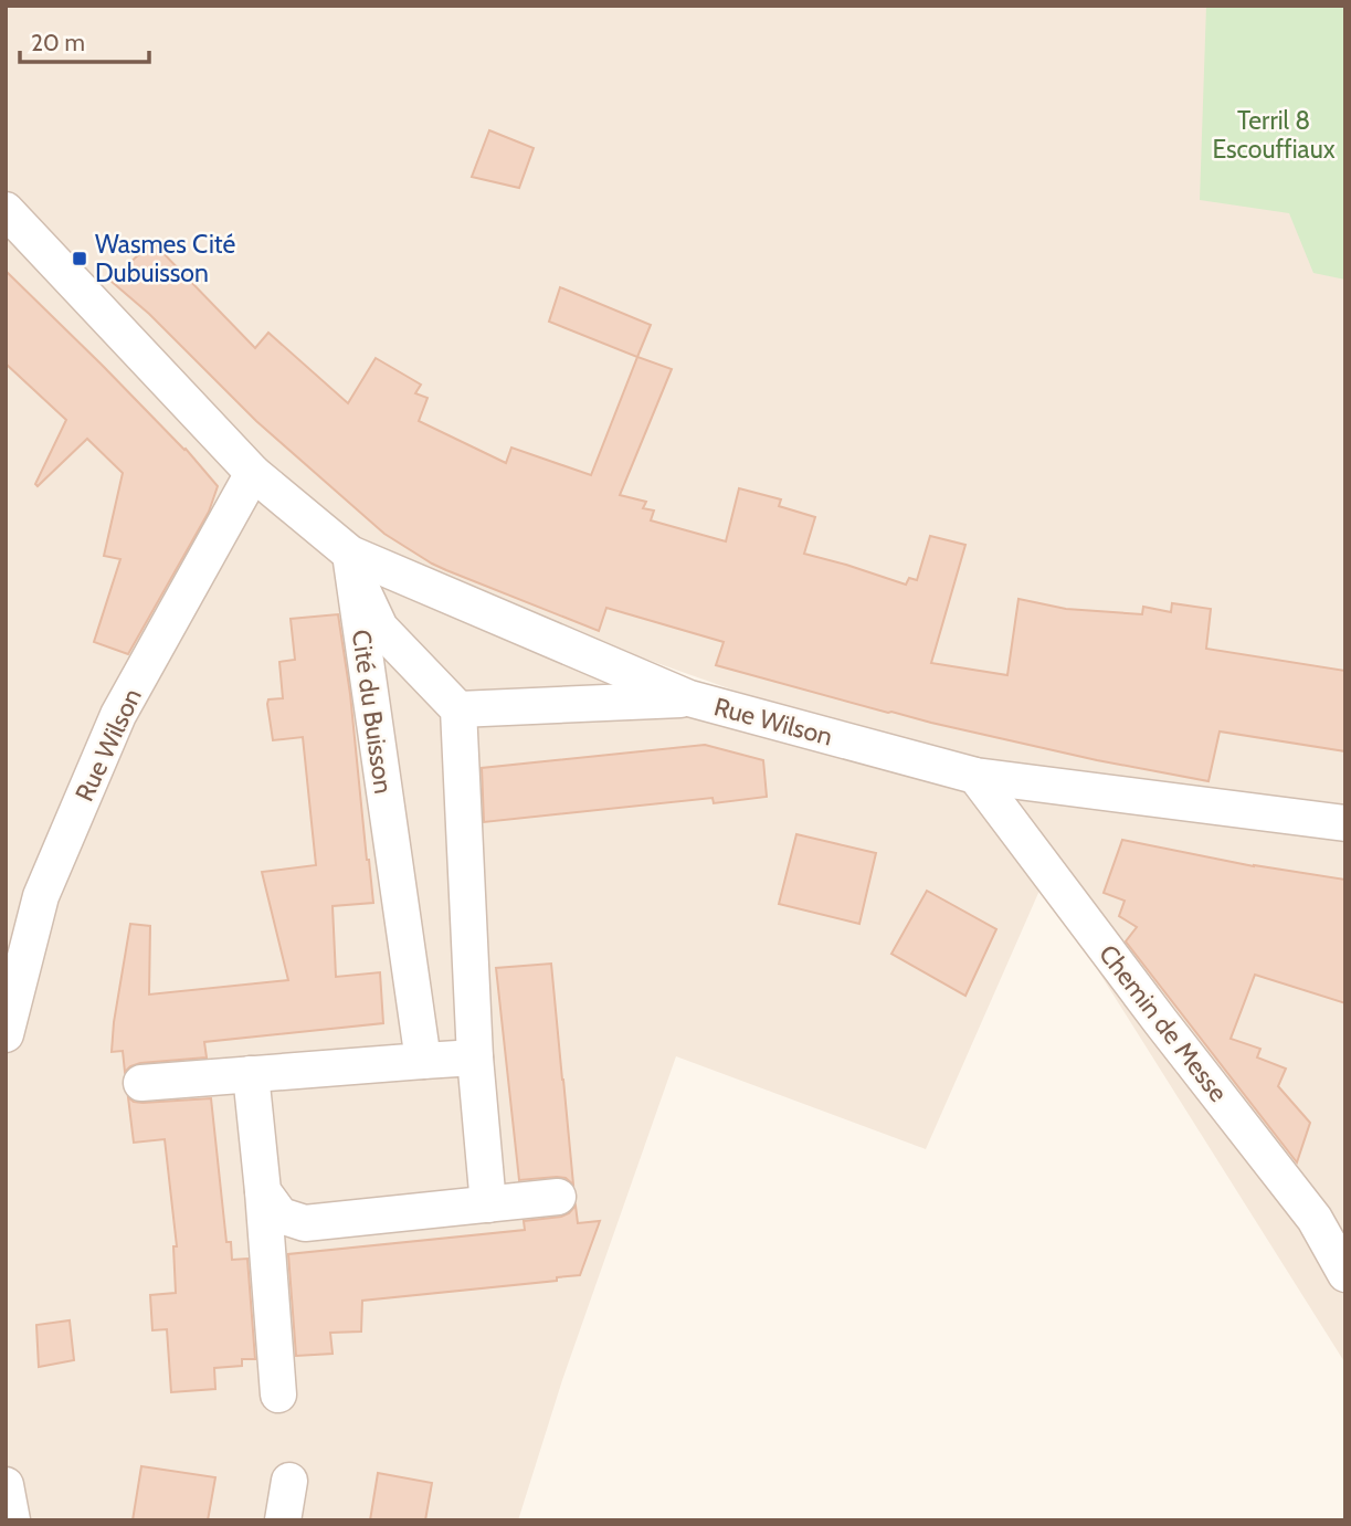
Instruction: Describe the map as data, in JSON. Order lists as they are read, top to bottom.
{
  "streets": {
    "street": ["Cité du Buisson", "Rue Wilson", "Chemin de Messe"]
  },
  "crossings": [
    ["Cité du Buisson", "Rue Wilson"],
    ["Rue Wilson", "Chemin de Messe"]
  ],
  "parks": ["Terril 8 Escouffiaux"],
  "places": {
    "transit": ["Wasmes Cité Dubuisson"]
  },
  "scale_bar": "20 m"
}
